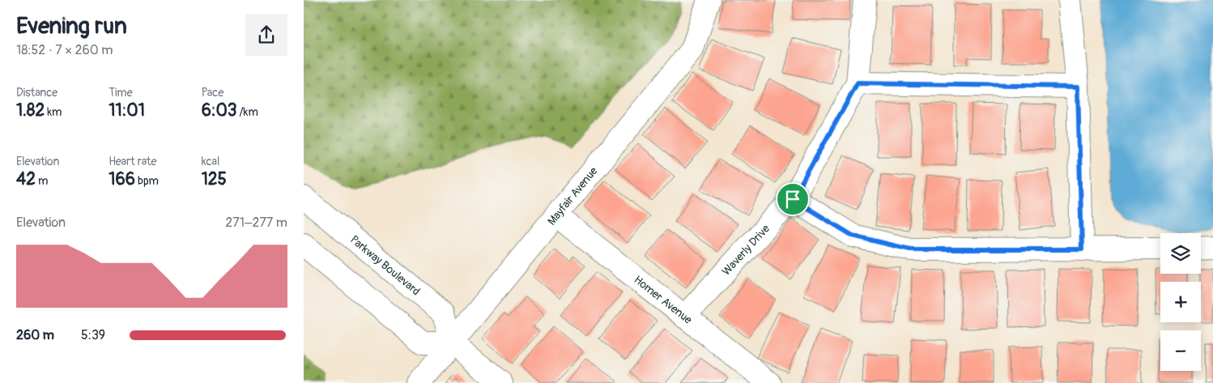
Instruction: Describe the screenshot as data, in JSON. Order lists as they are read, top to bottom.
{
  "streets": {
    "street": [
      "Mayfair Avenue",
      "Waverly Drive",
      "Parkway Boulevard",
      "Homer Avenue"
    ]
  },
  "crossings": [
    ["Mayfair Avenue", "Parkway Boulevard"],
    ["Mayfair Avenue", "Homer Avenue"],
    ["Waverly Drive", "Homer Avenue"]
  ],
  "page": {
    "heading": ["Evening run", "18:52 · 7 × 260 m"],
    "stats": [
      ["Distance", "1.82 km"],
      ["Time", "11:01"],
      ["Pace", "6:03 /km"],
      ["Elevation", "42 m"],
      ["Heart rate", "166 bpm"],
      ["kcal", "125"]
    ],
    "chart": ["Elevation", "271–277 m"],
    "map_buttons": ["+", "−"],
    "list": [
      {
        "name": "260 m",
        "note": "5:39"
      }
    ]
  }
}
